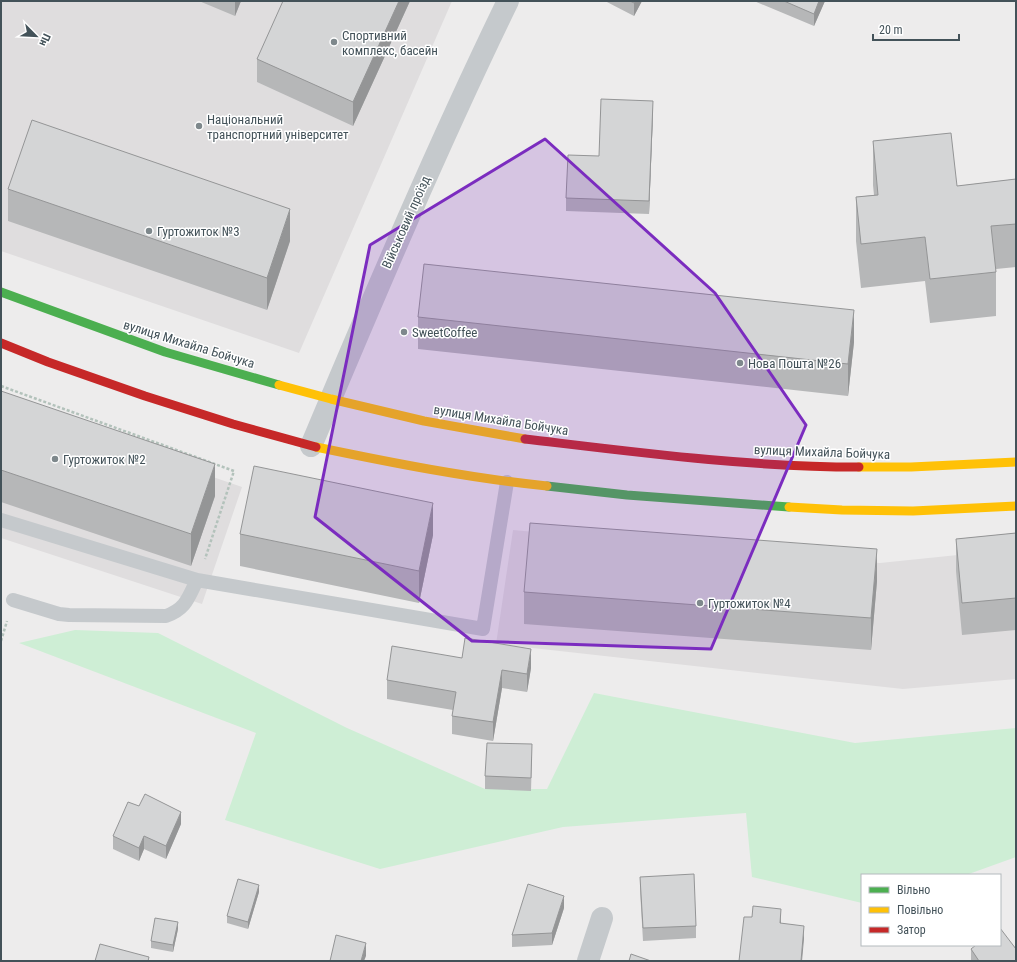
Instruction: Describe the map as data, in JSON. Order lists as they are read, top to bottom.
{
  "streets": {
    "main road": ["вулиця Михайла Бойчука"],
    "street": ["Військовий проїзд"]
  },
  "crossings": [
    ["Військовий проїзд", "вулиця Михайла Бойчука"]
  ],
  "places": [
    "Спортивний комплекс, басейн",
    "Національний транспортний університет",
    "Гуртожиток №3",
    "SweetCoffee",
    "Нова Пошта №26",
    "Гуртожиток №2",
    "Гуртожиток №4"
  ],
  "legend": ["Вільно", "Повільно", "Затор"],
  "scale_bar": "20 m",
  "north": "bottom right"
}
